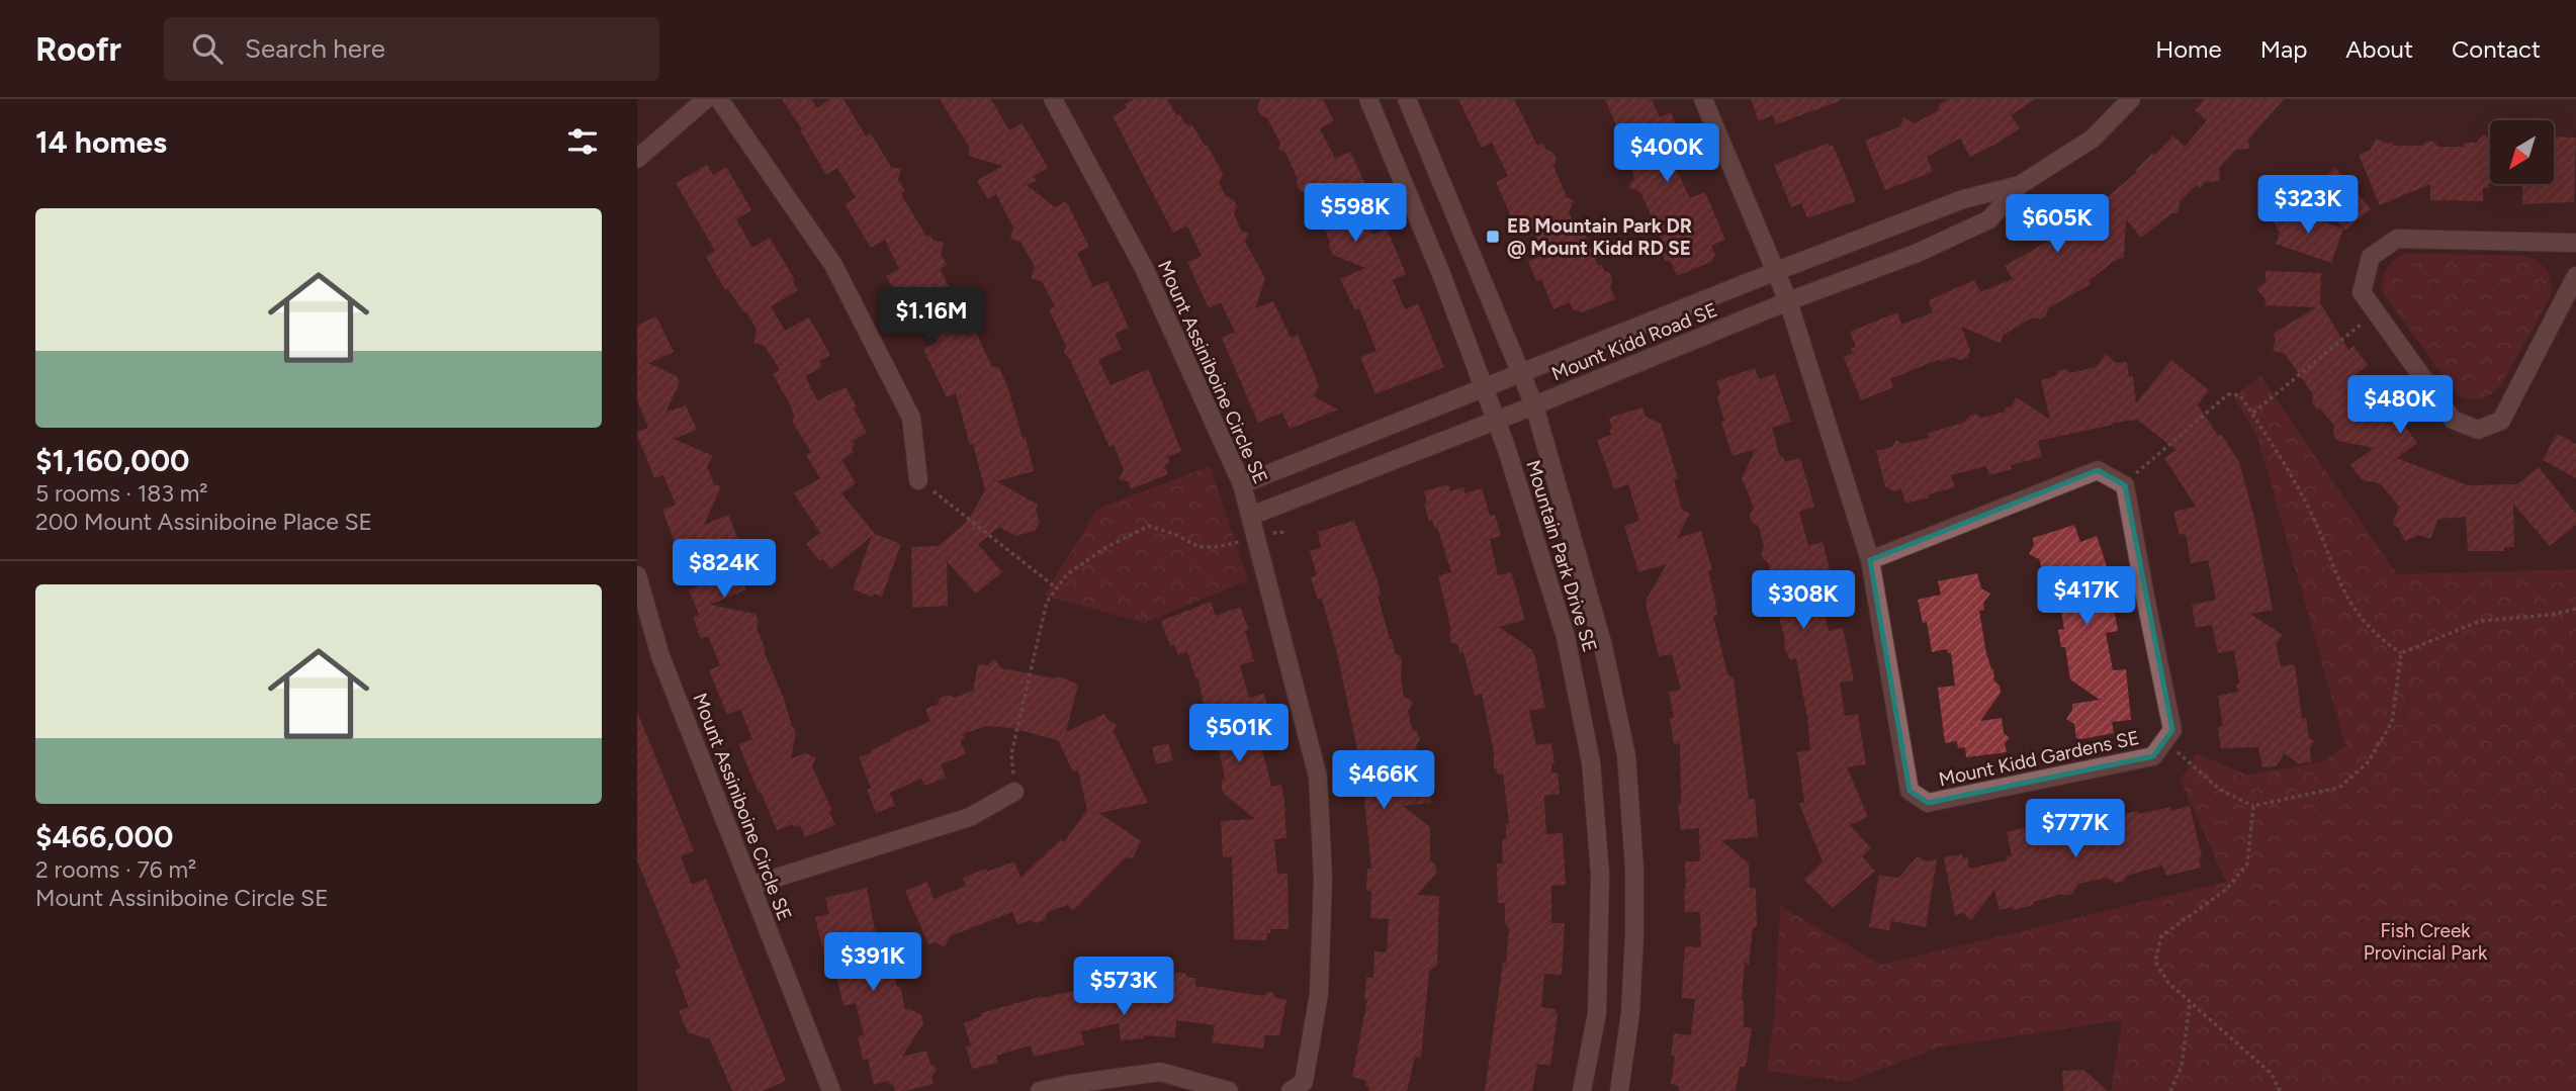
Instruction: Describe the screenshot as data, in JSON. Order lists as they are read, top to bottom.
{
  "streets": {
    "street": [
      "Mount Kidd Road SE",
      "Mount Assiniboine Circle SE",
      "Mountain Park Drive SE",
      "Mount Kidd Gardens SE"
    ]
  },
  "crossings": [
    ["Mount Kidd Road SE", "Mount Assiniboine Circle SE"],
    ["Mount Kidd Road SE", "Mountain Park Drive SE"],
    ["Mount Kidd Road SE", "Mount Kidd Gardens SE"]
  ],
  "parks": ["Fish Creek Provincial Park"],
  "places": {
    "transit": ["EB Mountain Park DR @ Mount Kidd RD SE"]
  },
  "north": "bottom left",
  "page": {
    "header": "Roofr",
    "search": "Search here",
    "nav": [
      "Home",
      "Map",
      "About",
      "Contact"
    ],
    "heading": "14 homes",
    "price": [
      "$400K",
      "$323K",
      "$598K",
      "$605K",
      "$1.16M",
      "$480K",
      "$824K",
      "$417K",
      "$308K",
      "$501K",
      "$466K",
      "$777K",
      "$391K",
      "$573K"
    ],
    "list": [
      {
        "name": "$1,160,000",
        "note": "5 rooms · 183 m² · 200 Mount Assiniboine Place SE"
      },
      {
        "name": "$466,000",
        "note": "2 rooms · 76 m² · Mount Assiniboine Circle SE"
      }
    ]
  }
}
